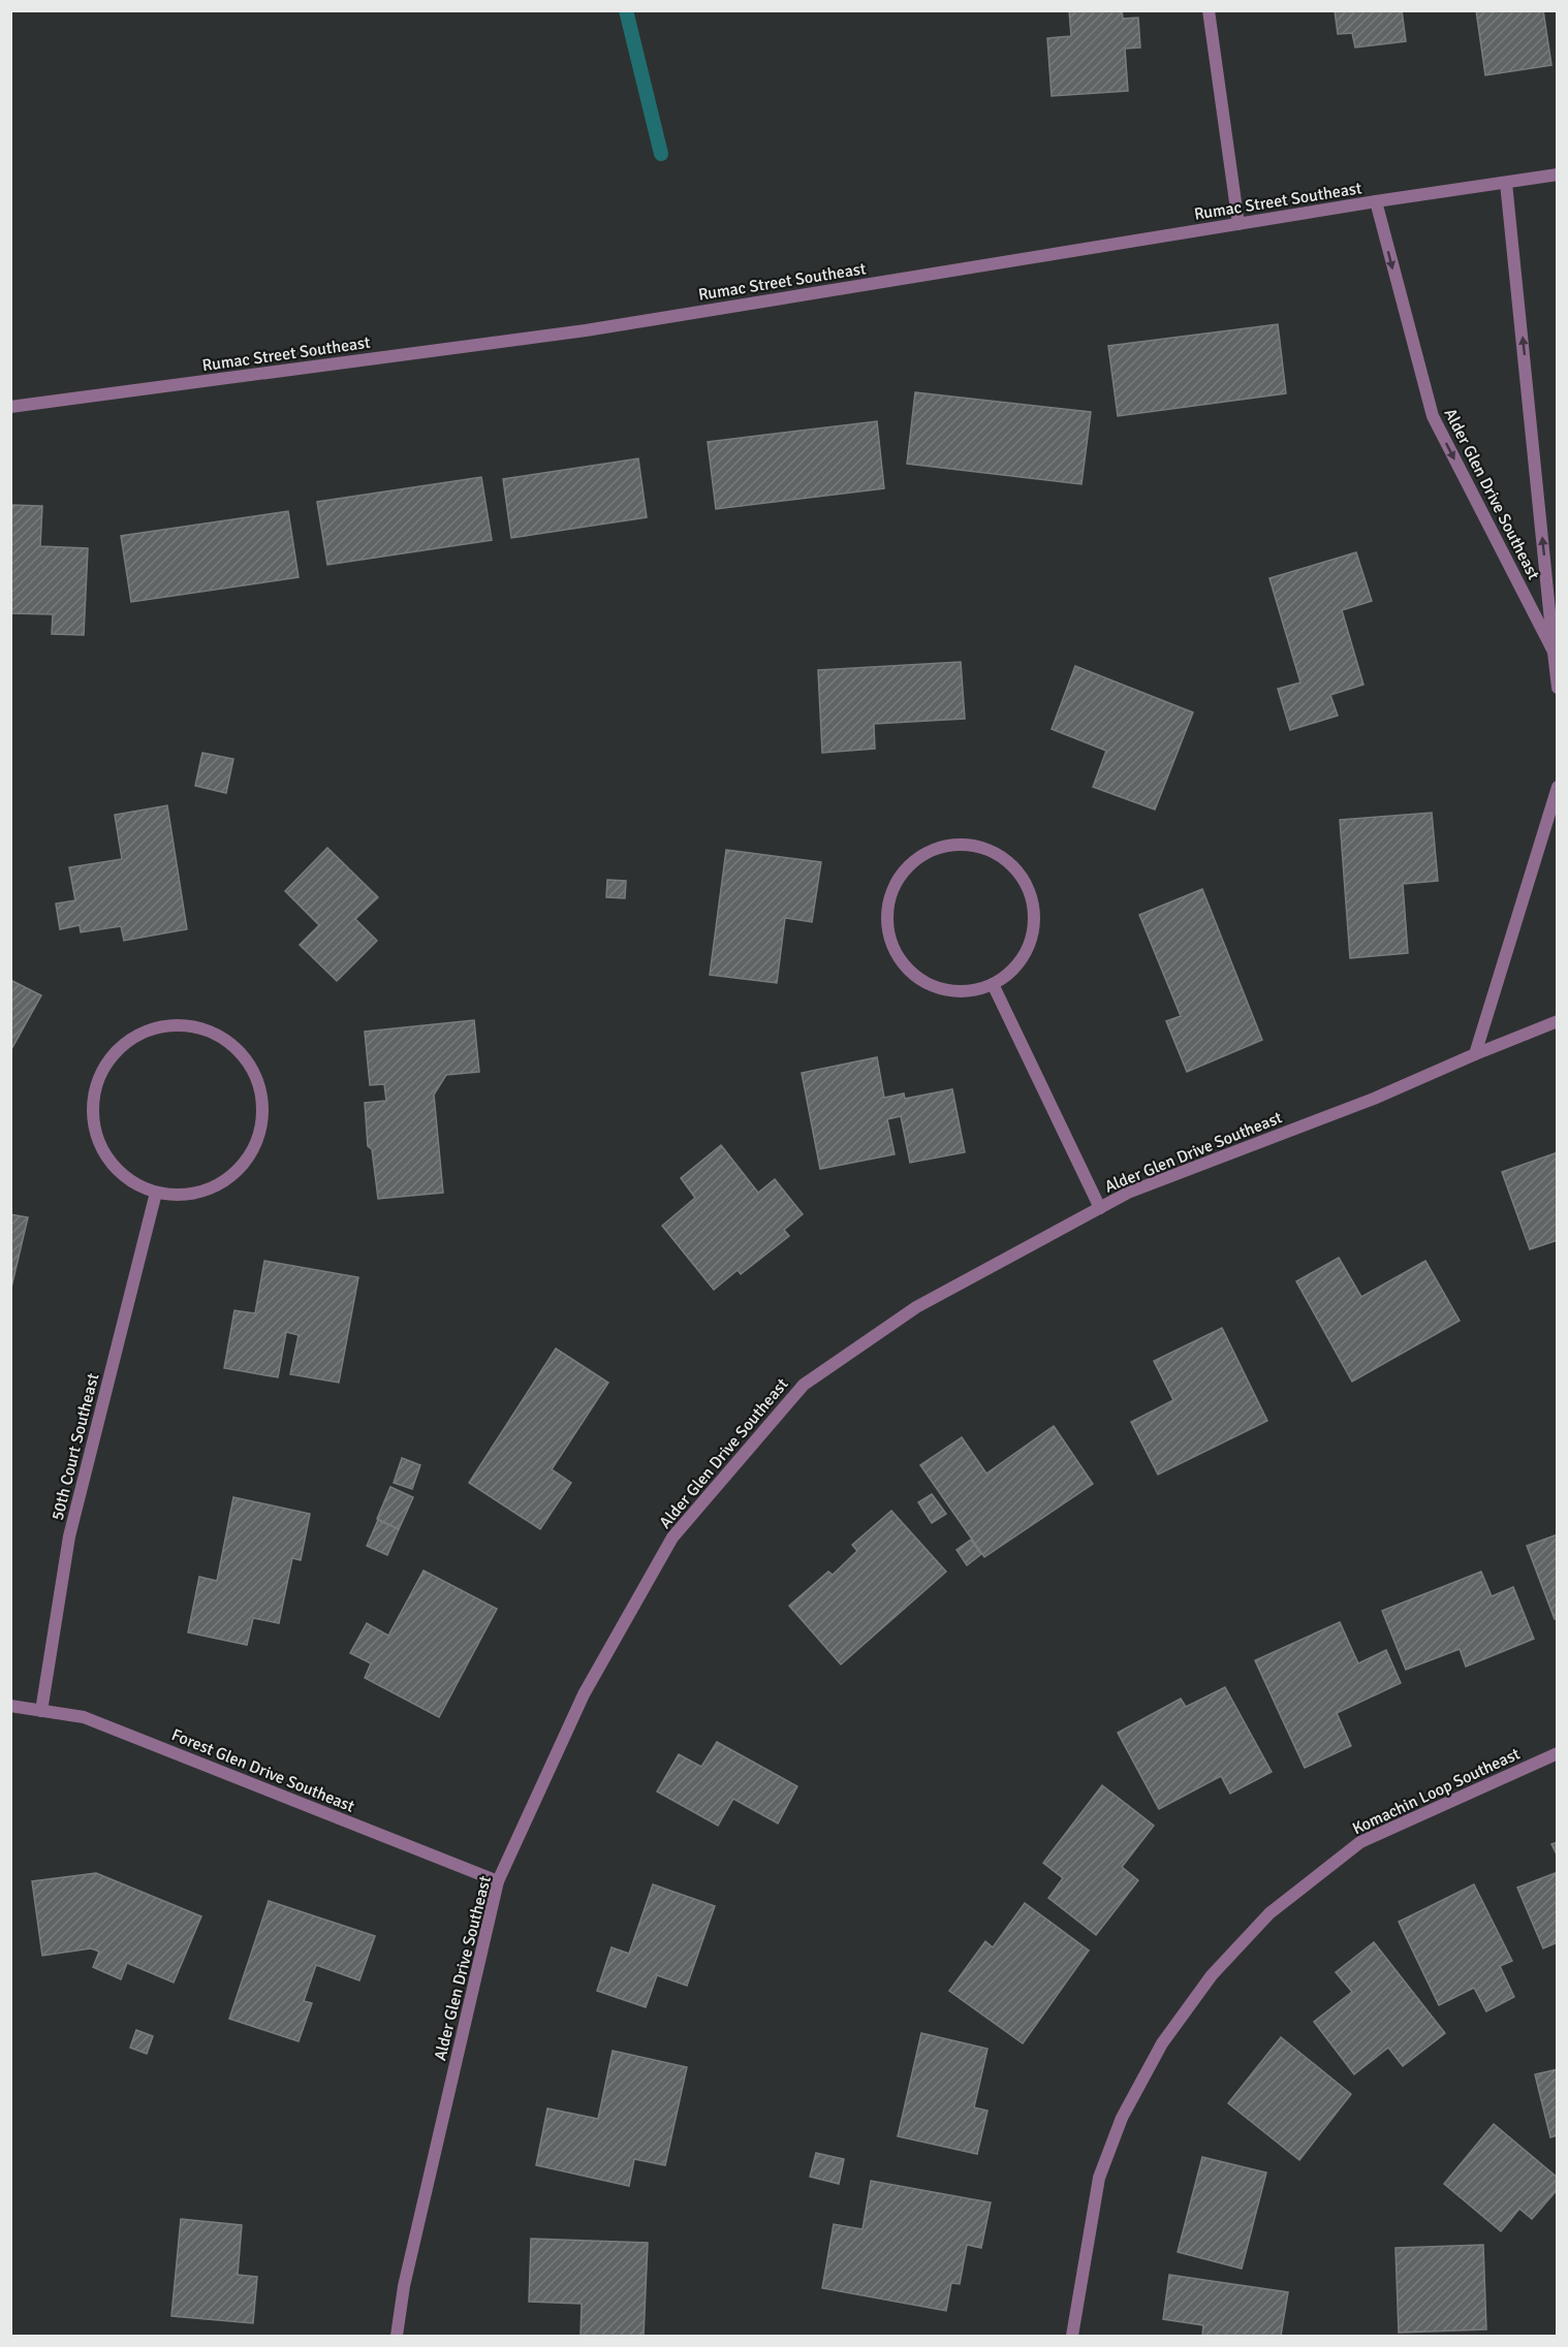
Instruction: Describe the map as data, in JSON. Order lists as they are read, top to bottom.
{
  "streets": {
    "street": [
      "Rumac Street Southeast",
      "Alder Glen Drive Southeast",
      "50th Court Southeast",
      "Forest Glen Drive Southeast",
      "Komachin Loop Southeast"
    ]
  },
  "crossings": [
    ["Rumac Street Southeast", "Alder Glen Drive Southeast"],
    ["Alder Glen Drive Southeast", "Forest Glen Drive Southeast"],
    ["50th Court Southeast", "Forest Glen Drive Southeast"]
  ]
}
